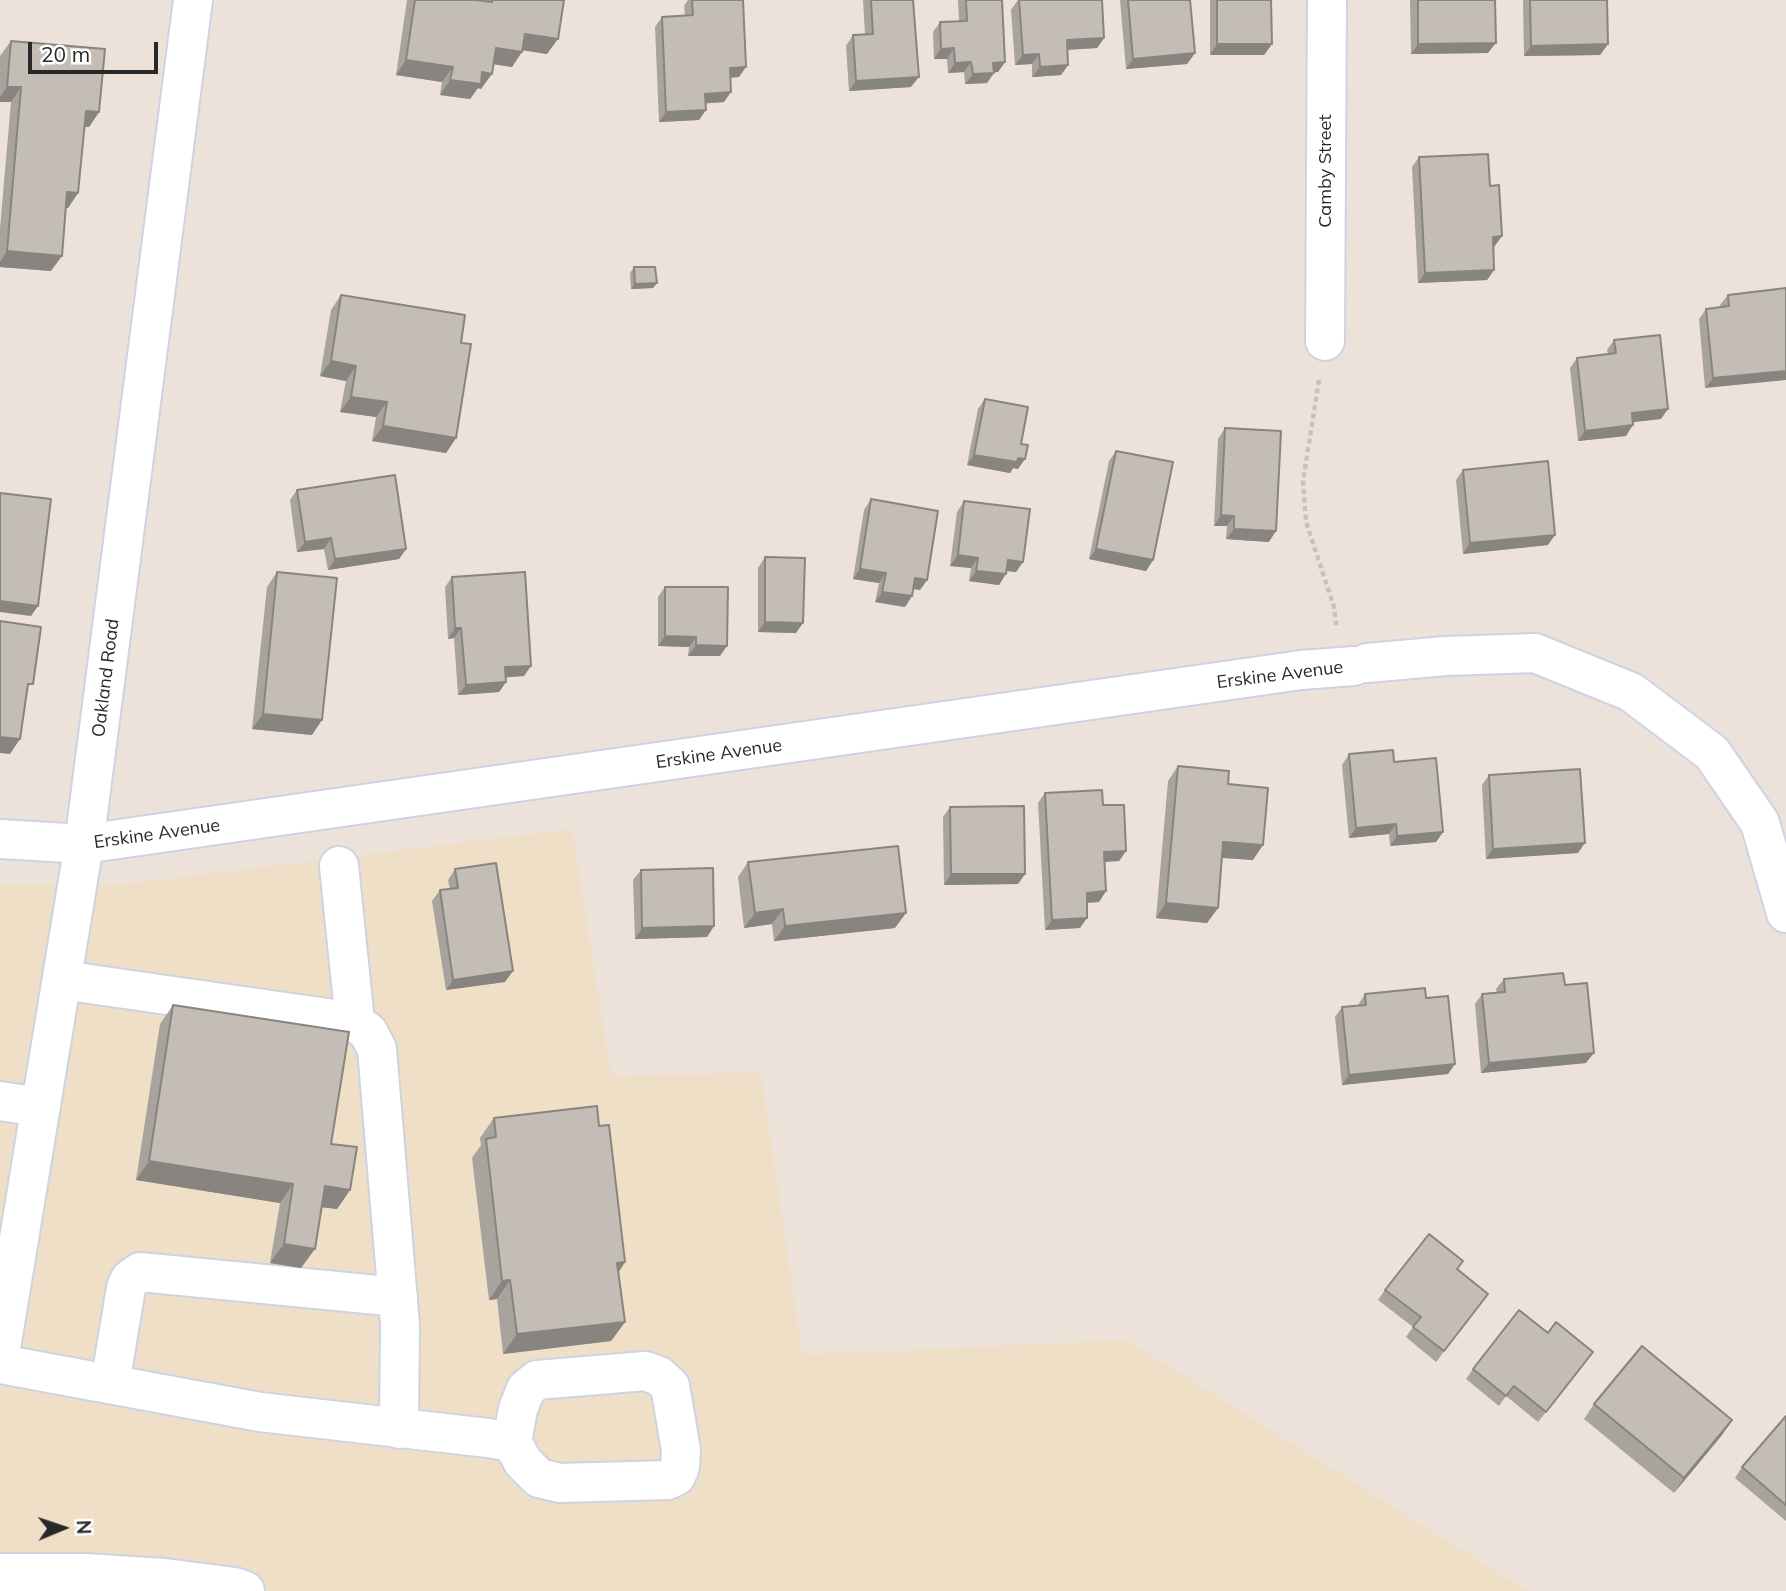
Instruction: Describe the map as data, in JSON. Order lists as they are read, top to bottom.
{
  "streets": {
    "street": ["Camby Street", "Erskine Avenue", "Oakland Road"]
  },
  "crossings": [
    ["Erskine Avenue", "Oakland Road"]
  ],
  "scale_bar": "20 m",
  "north": "right"
}
